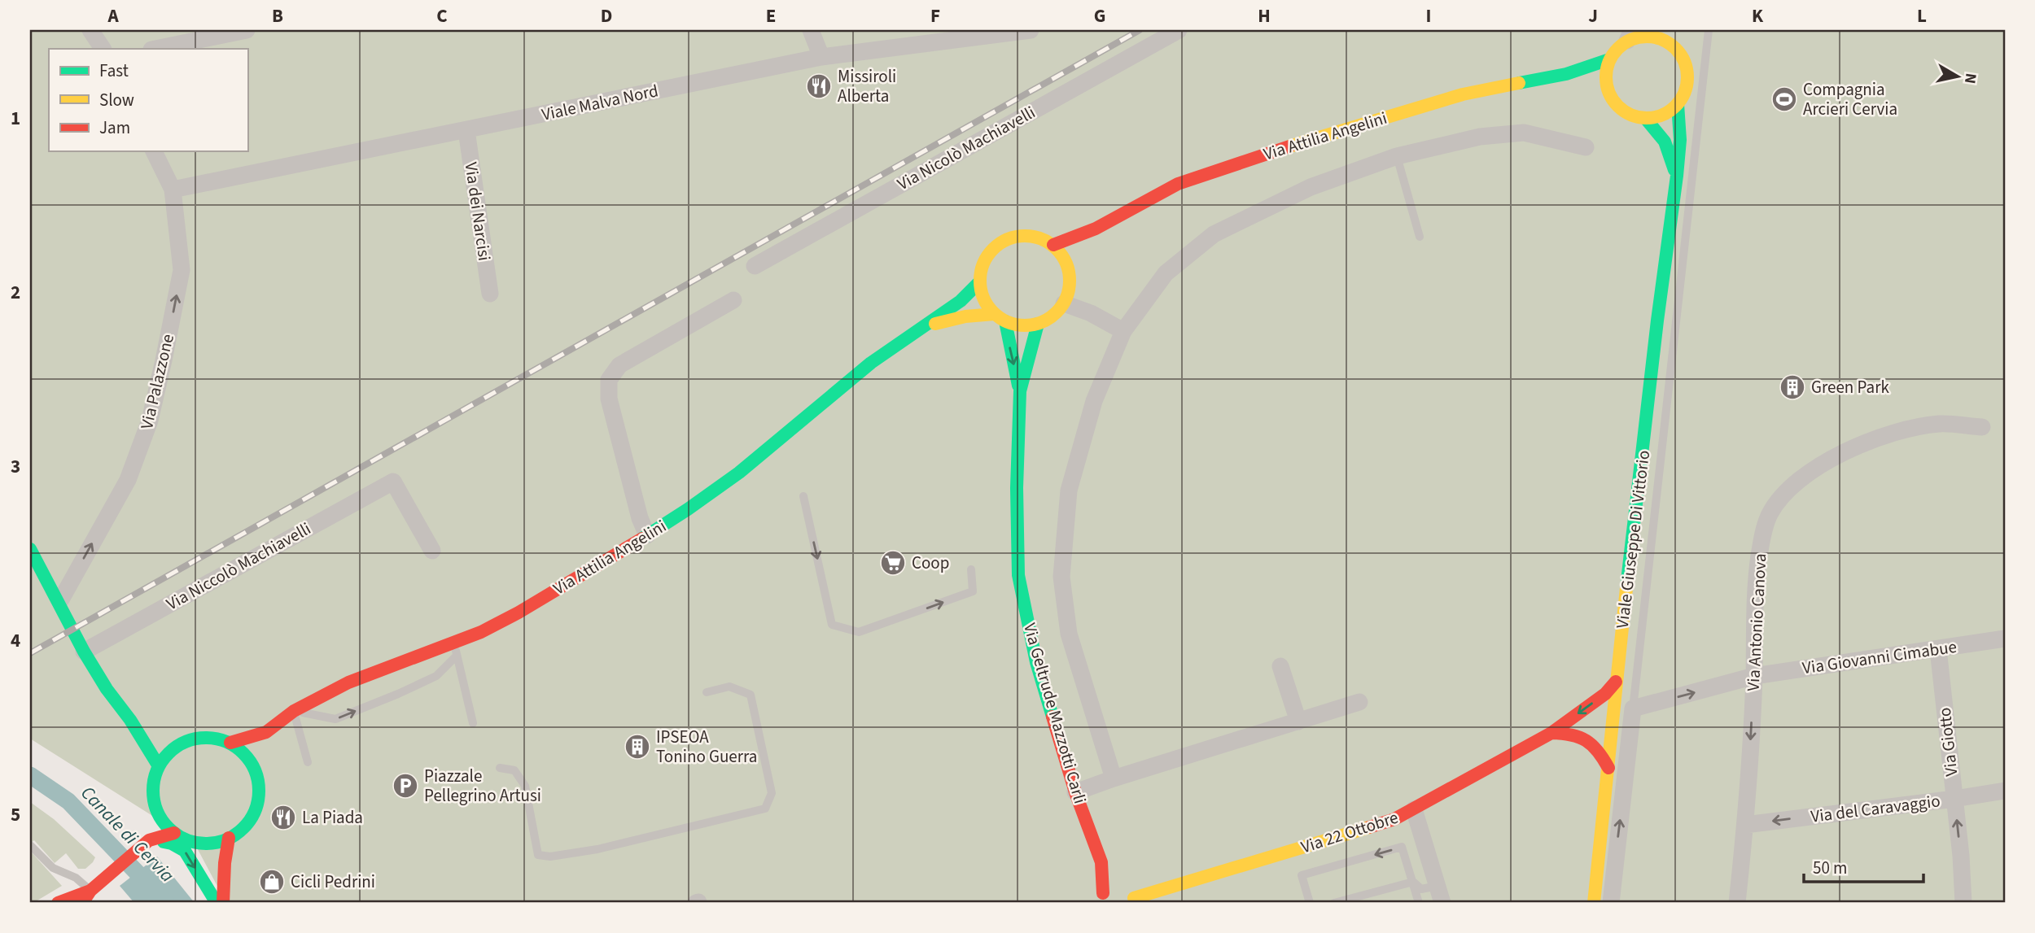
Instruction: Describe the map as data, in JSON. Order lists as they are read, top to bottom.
{
  "streets": {
    "street": [
      "Viale Malva Nord",
      "Via Attilia Angelini",
      "Via Nicolò Machiavelli",
      "Via dei Narcisi",
      "Via Palazzone",
      "Viale Giuseppe Di Vittorio",
      "Via Niccolò Machiavelli",
      "Via Antonio Canova",
      "Via Giovanni Cimabue",
      "Via Geltrude Mazzotti Carli",
      "Via Giotto",
      "Via del Caravaggio",
      "Via 22 Ottobre"
    ]
  },
  "crossings": [
    ["Viale Malva Nord", "Via dei Narcisi"],
    ["Viale Malva Nord", "Via Palazzone"],
    ["Via Attilia Angelini", "Viale Giuseppe Di Vittorio"],
    ["Via Attilia Angelini", "Via Geltrude Mazzotti Carli"],
    ["Viale Giuseppe Di Vittorio", "Via Giovanni Cimabue"],
    ["Viale Giuseppe Di Vittorio", "Via 22 Ottobre"],
    ["Via Antonio Canova", "Via Giovanni Cimabue"],
    ["Via Antonio Canova", "Via del Caravaggio"],
    ["Via Giovanni Cimabue", "Via Giotto"],
    ["Via Geltrude Mazzotti Carli", "Via 22 Ottobre"],
    ["Via Giotto", "Via del Caravaggio"]
  ],
  "one_way": ["Via Palazzone", "Via Giotto", "Via del Caravaggio"],
  "water": ["Canale di Cervia"],
  "places": {
    "restaurant": ["Missiroli Alberta", "La Piada"],
    "sports": ["Compagnia Arcieri Cervia"],
    "building": ["Green Park", "IPSEOA Tonino Guerra"],
    "supermarket": ["Coop"],
    "parking": ["Piazzale Pellegrino Artusi"],
    "shop": ["Cicli Pedrini"]
  },
  "legend": ["Fast", "Slow", "Jam"],
  "scale_bar": "50 m",
  "north": "right",
  "grid": {
    "columns": [
      "A",
      "B",
      "C",
      "D",
      "E",
      "F",
      "G",
      "H",
      "I",
      "J",
      "K",
      "L"
    ],
    "rows": [
      "1",
      "2",
      "3",
      "4",
      "5"
    ]
  }
}
